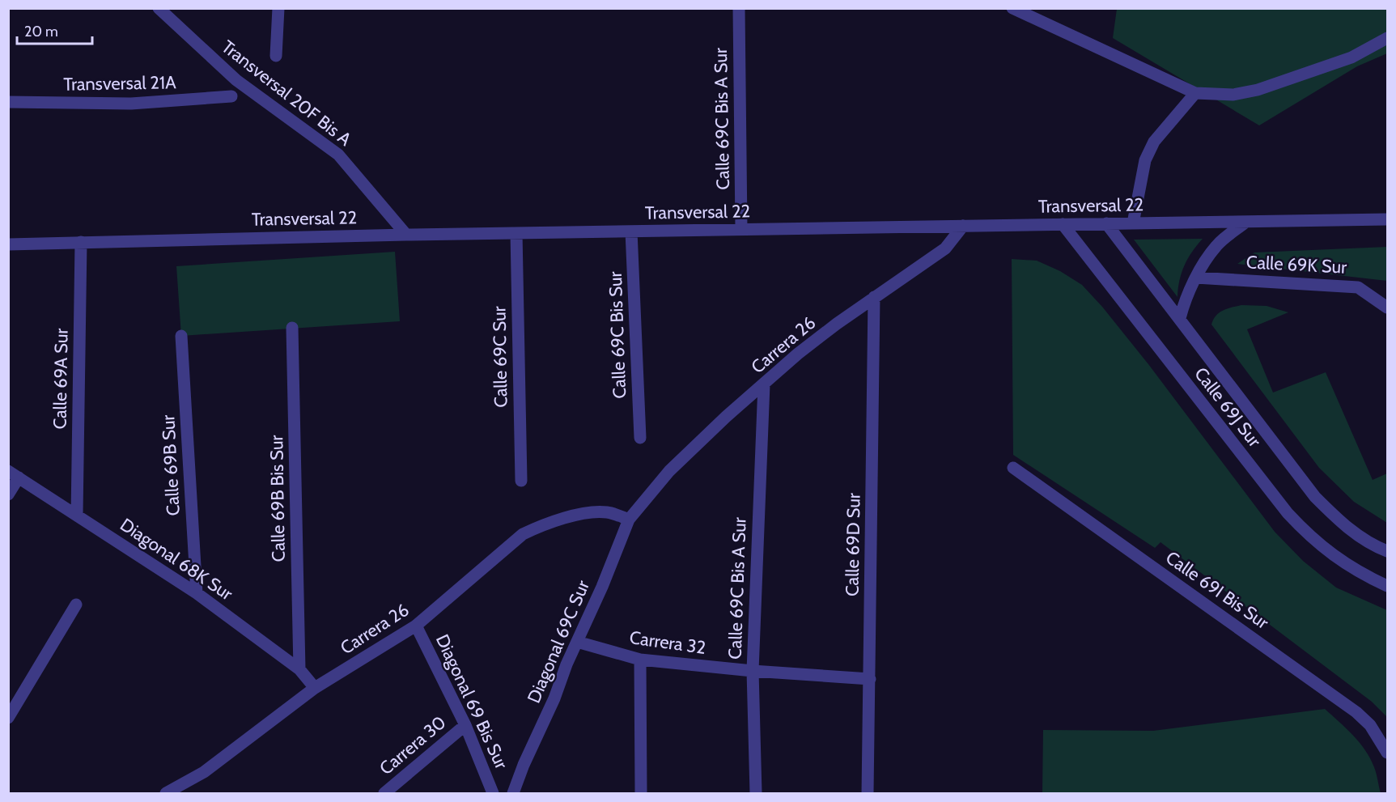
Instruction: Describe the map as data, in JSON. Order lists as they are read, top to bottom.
{
  "streets": {
    "street": [
      "Transversal 21A",
      "Transversal 20F Bis A",
      "Calle 69C Bis A Sur",
      "Transversal 22",
      "Calle 69K Sur",
      "Calle 69C Bis Sur",
      "Carrera 26",
      "Calle 69C Sur",
      "Calle 69A Sur",
      "Calle 69J Sur",
      "Calle 69B Sur",
      "Calle 69B Bis Sur",
      "Calle 69D Sur",
      "Diagonal 68K Sur",
      "Calle 69I Bis Sur",
      "Diagonal 69C Sur",
      "Carrera 32",
      "Diagonal 69 Bis Sur",
      "Carrera 30"
    ]
  },
  "crossings": [
    ["Transversal 20F Bis A", "Transversal 22"],
    ["Calle 69C Bis A Sur", "Transversal 22"],
    ["Calle 69C Bis A Sur", "Carrera 26"],
    ["Calle 69C Bis A Sur", "Carrera 32"],
    ["Transversal 22", "Calle 69C Bis Sur"],
    ["Transversal 22", "Carrera 26"],
    ["Transversal 22", "Calle 69C Sur"],
    ["Transversal 22", "Calle 69A Sur"],
    ["Transversal 22", "Calle 69J Sur"],
    ["Carrera 26", "Calle 69D Sur"],
    ["Carrera 26", "Diagonal 68K Sur"],
    ["Carrera 26", "Diagonal 69C Sur"],
    ["Carrera 26", "Diagonal 69 Bis Sur"],
    ["Calle 69A Sur", "Diagonal 68K Sur"],
    ["Calle 69B Sur", "Diagonal 68K Sur"],
    ["Calle 69B Bis Sur", "Diagonal 68K Sur"],
    ["Calle 69D Sur", "Carrera 32"],
    ["Diagonal 69C Sur", "Carrera 32"],
    ["Diagonal 69 Bis Sur", "Carrera 30"]
  ],
  "scale_bar": "20 m"
}
